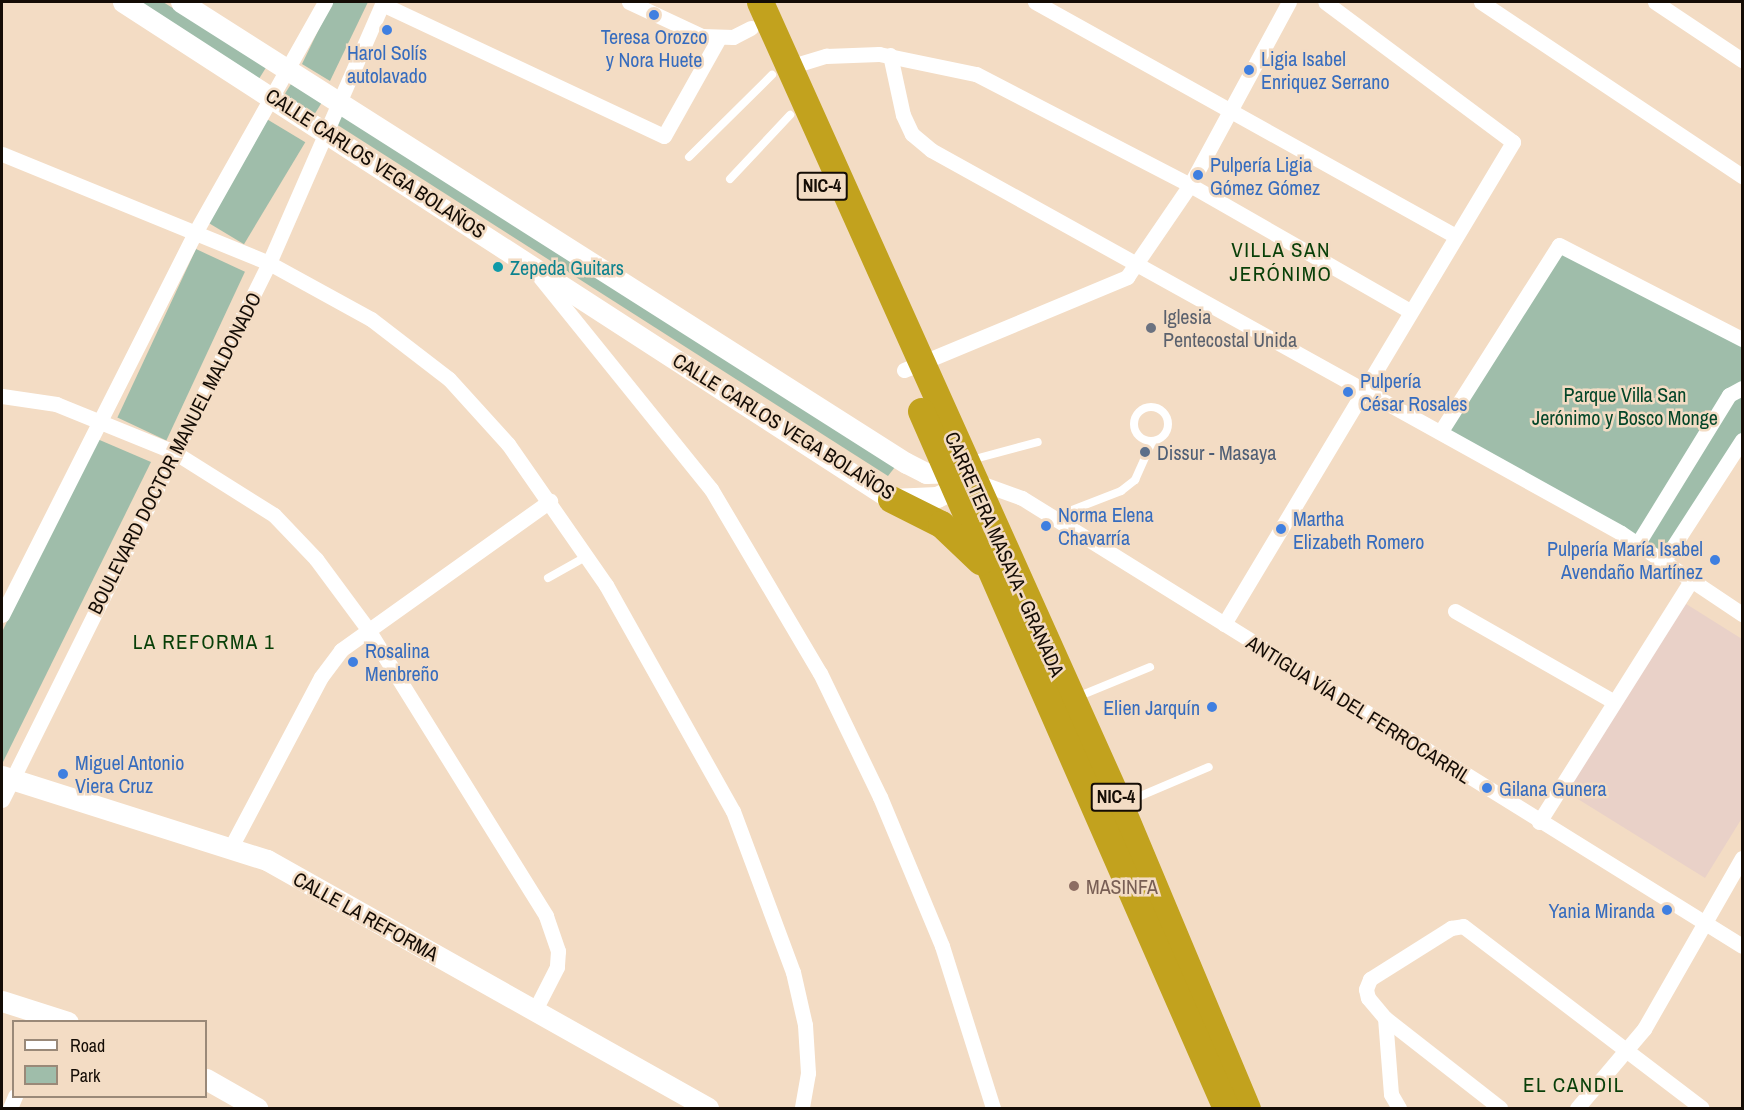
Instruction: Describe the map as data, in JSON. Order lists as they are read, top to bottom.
{
  "streets": {
    "highway": ["NIC-4", "CARRETERA MASAYA - GRANADA"],
    "street": [
      "CALLE CARLOS VEGA BOLAÑOS",
      "BOULEVARD DOCTOR MANUEL MALDONADO",
      "ANTIGUA VÍA DEL FERROCARRIL",
      "CALLE LA REFORMA"
    ]
  },
  "crossings": [
    ["CALLE CARLOS VEGA BOLAÑOS", "BOULEVARD DOCTOR MANUEL MALDONADO"],
    ["CALLE CARLOS VEGA BOLAÑOS", "CARRETERA MASAYA - GRANADA"],
    ["CALLE CARLOS VEGA BOLAÑOS", "ANTIGUA VÍA DEL FERROCARRIL"],
    ["BOULEVARD DOCTOR MANUEL MALDONADO", "CALLE LA REFORMA"],
    ["CARRETERA MASAYA - GRANADA", "ANTIGUA VÍA DEL FERROCARRIL"]
  ],
  "districts": ["VILLA SAN JERÓNIMO", "LA REFORMA 1", "EL CANDIL"],
  "parks": ["Parque Villa San Jerónimo y Bosco Monge"],
  "places": [
    "Teresa Orozco y Nora Huete",
    "Harol Solís autolavado",
    "Ligia Isabel Enriquez Serrano",
    "Pulpería Ligia Gómez Gómez",
    "Zepeda Guitars",
    "Iglesia Pentecostal Unida",
    "Pulpería César Rosales",
    "Dissur - Masaya",
    "Norma Elena Chavarría",
    "Martha Elizabeth Romero",
    "Pulpería María Isabel Avendaño Martínez",
    "Rosalina Menbreño",
    "Elien Jarquín",
    "Miguel Antonio Viera Cruz",
    "Gilana Gunera",
    "MASINFA",
    "Yania Miranda"
  ],
  "legend": ["Road", "Park"]
}
